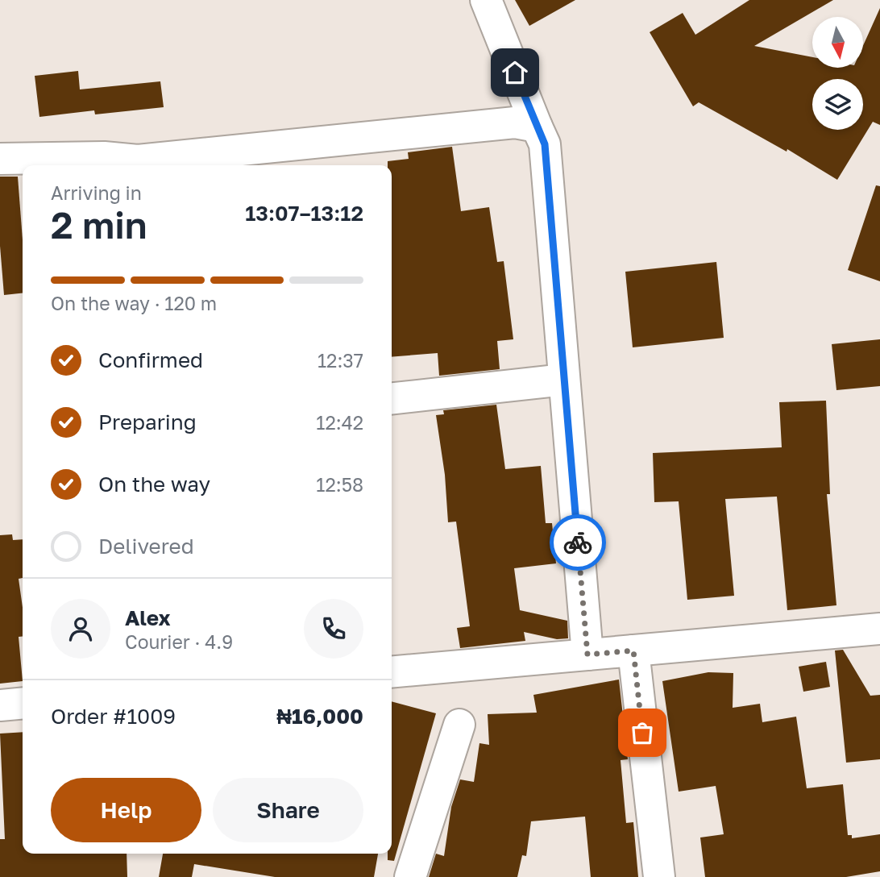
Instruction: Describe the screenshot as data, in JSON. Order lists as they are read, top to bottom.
{
  "north": "bottom",
  "page": {
    "heading": ["2 min", "Arriving in", "13:07–13:12"],
    "panel": [
      "Alex",
      "Courier · 4.9",
      "Order #1009",
      "₦16,000"
    ],
    "bar": "On the way · 120 m",
    "list": [
      ["Confirmed", "12:37"],
      ["Preparing", "12:42"],
      ["On the way", "12:58"],
      "Delivered"
    ],
    "buttons": ["Help", "Share"]
  }
}
